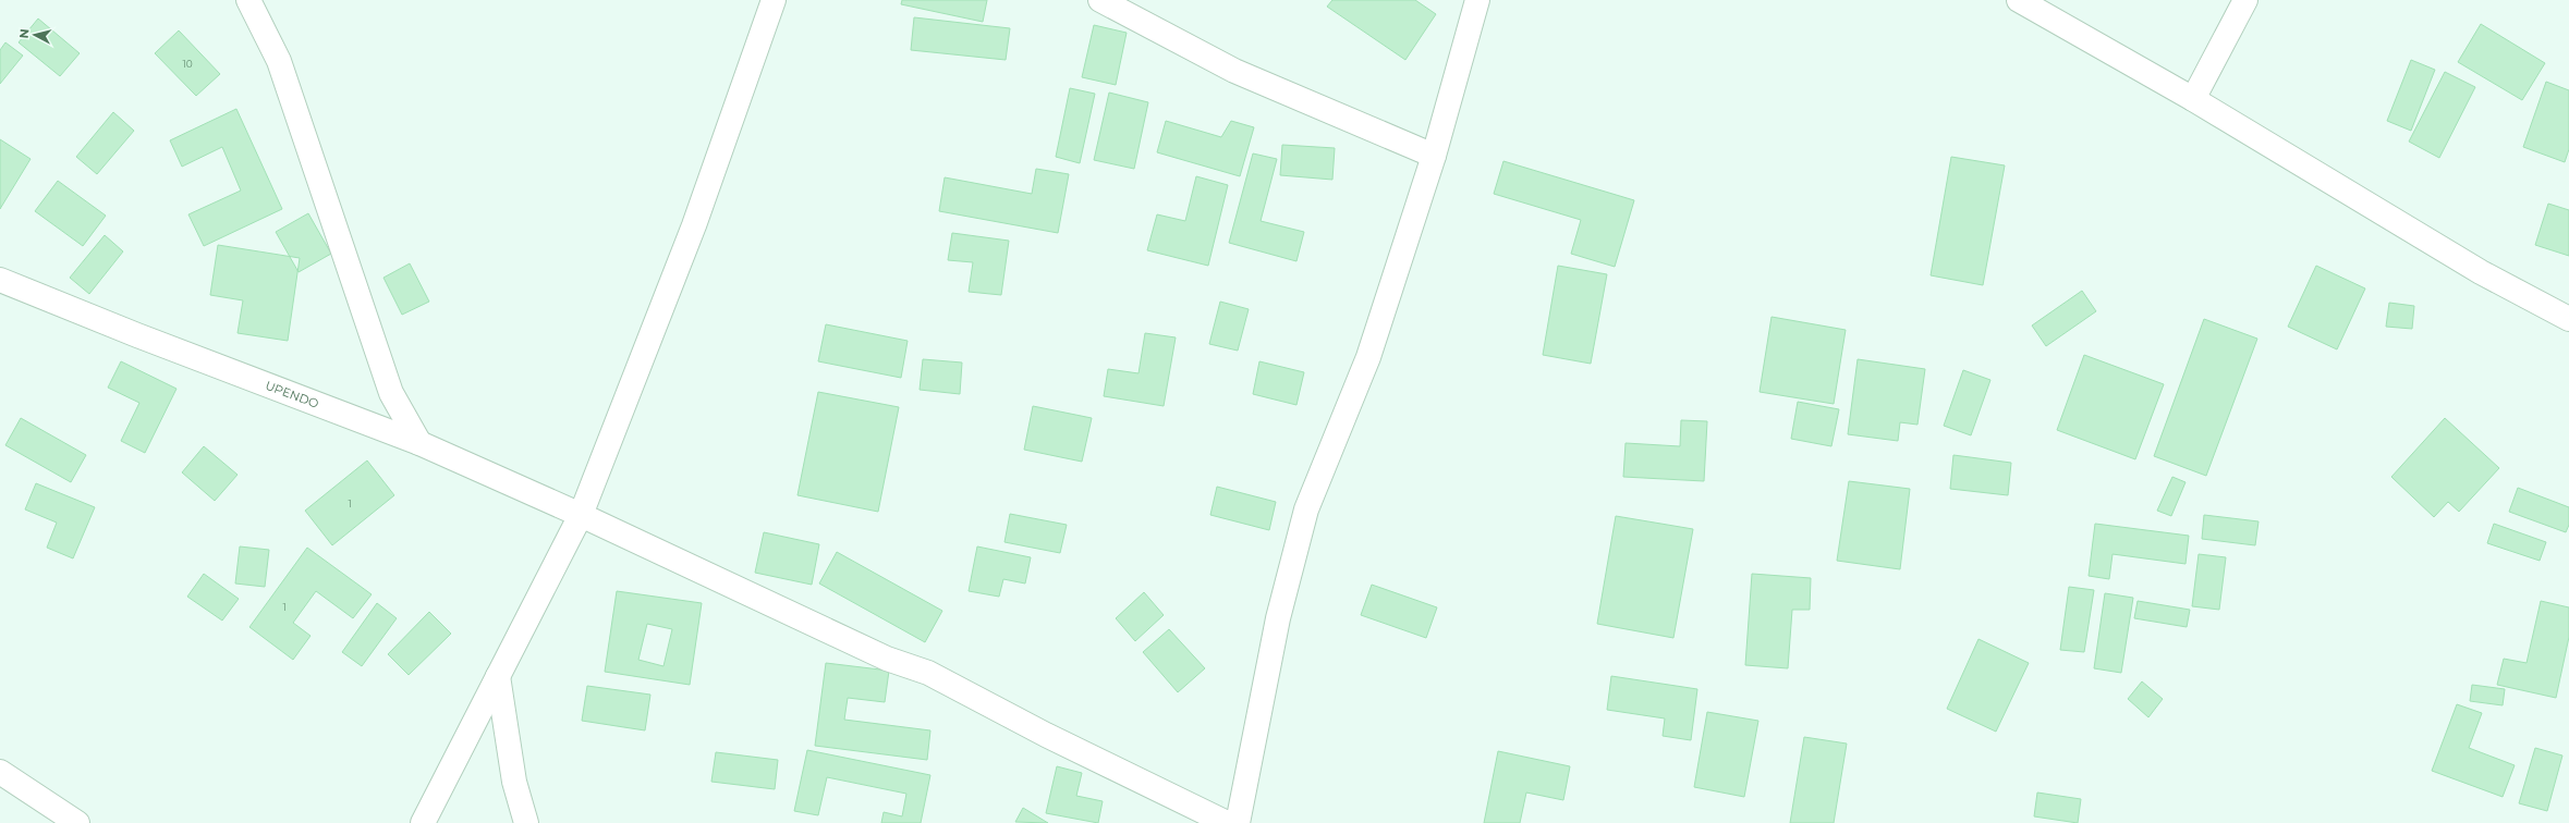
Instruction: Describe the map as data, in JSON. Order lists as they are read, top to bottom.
{
  "streets": {
    "street": ["UPENDO"]
  },
  "house_numbers": ["10", "1", "1"],
  "north": "left"
}
